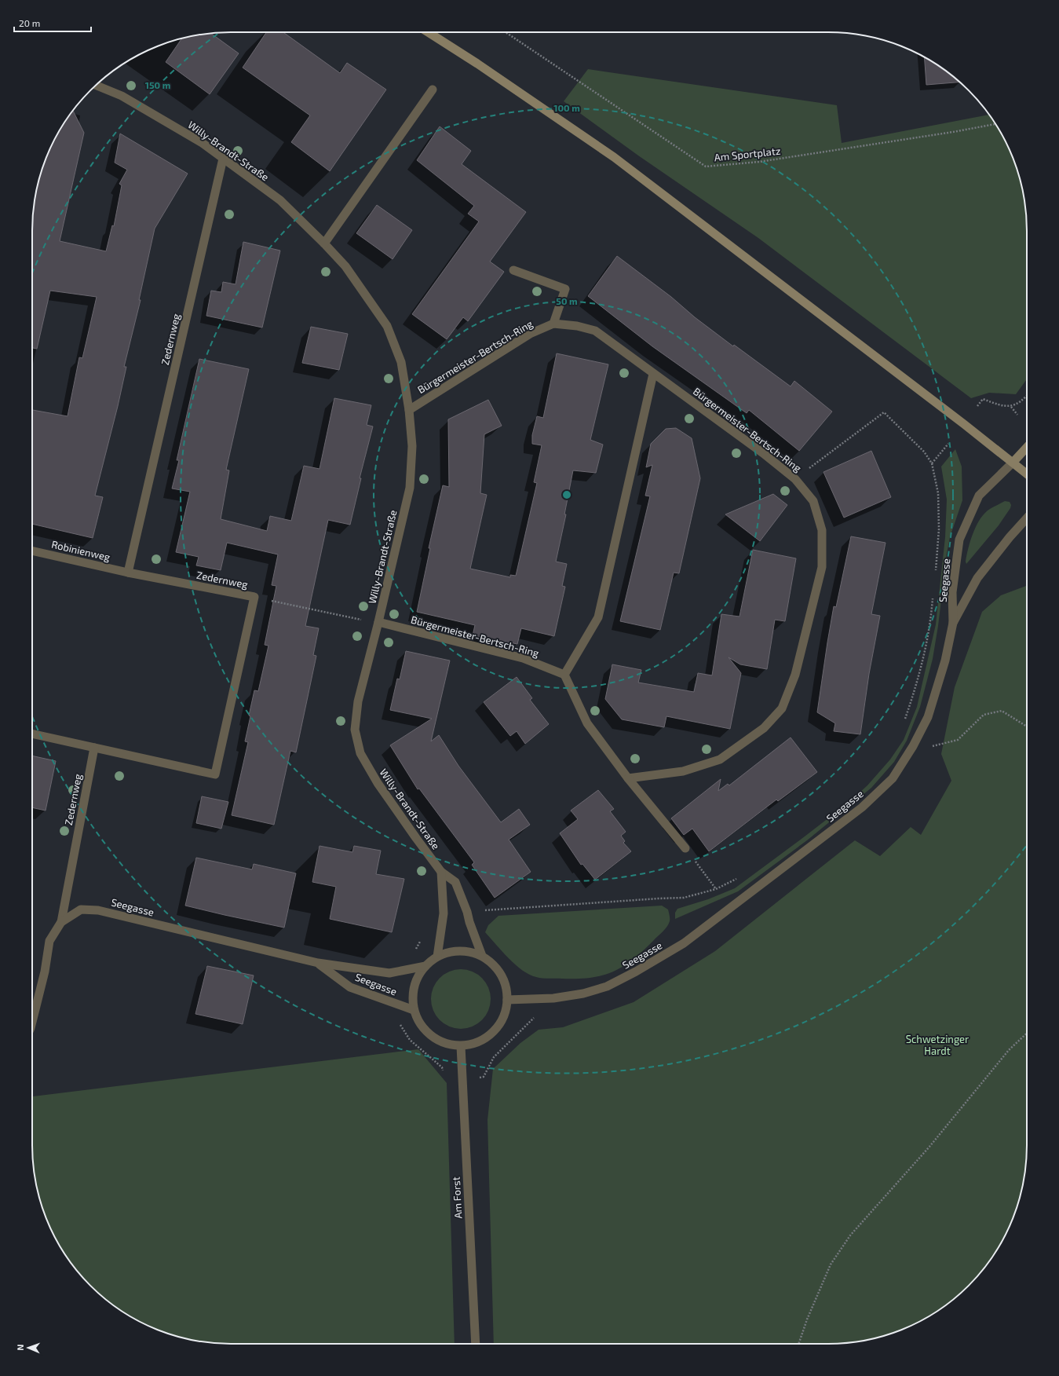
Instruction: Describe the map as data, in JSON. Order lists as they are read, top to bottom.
{
  "streets": {
    "street": [
      "Willy-Brandt-Straße",
      "Zedernweg",
      "Bürgermeister-Bertsch-Ring",
      "Robinienweg",
      "Seegasse",
      "Am Forst"
    ],
    "path": ["Am Sportplatz"]
  },
  "crossings": [
    ["Willy-Brandt-Straße", "Zedernweg"],
    ["Willy-Brandt-Straße", "Bürgermeister-Bertsch-Ring"],
    ["Willy-Brandt-Straße", "Seegasse"],
    ["Willy-Brandt-Straße", "Am Forst"],
    ["Zedernweg", "Robinienweg"],
    ["Zedernweg", "Seegasse"],
    ["Seegasse", "Am Forst"]
  ],
  "parks": ["Schwetzinger Hardt"],
  "scale_bar": "20 m",
  "north": "left",
  "rings": ["150 m", "100 m", "50 m"]
}
